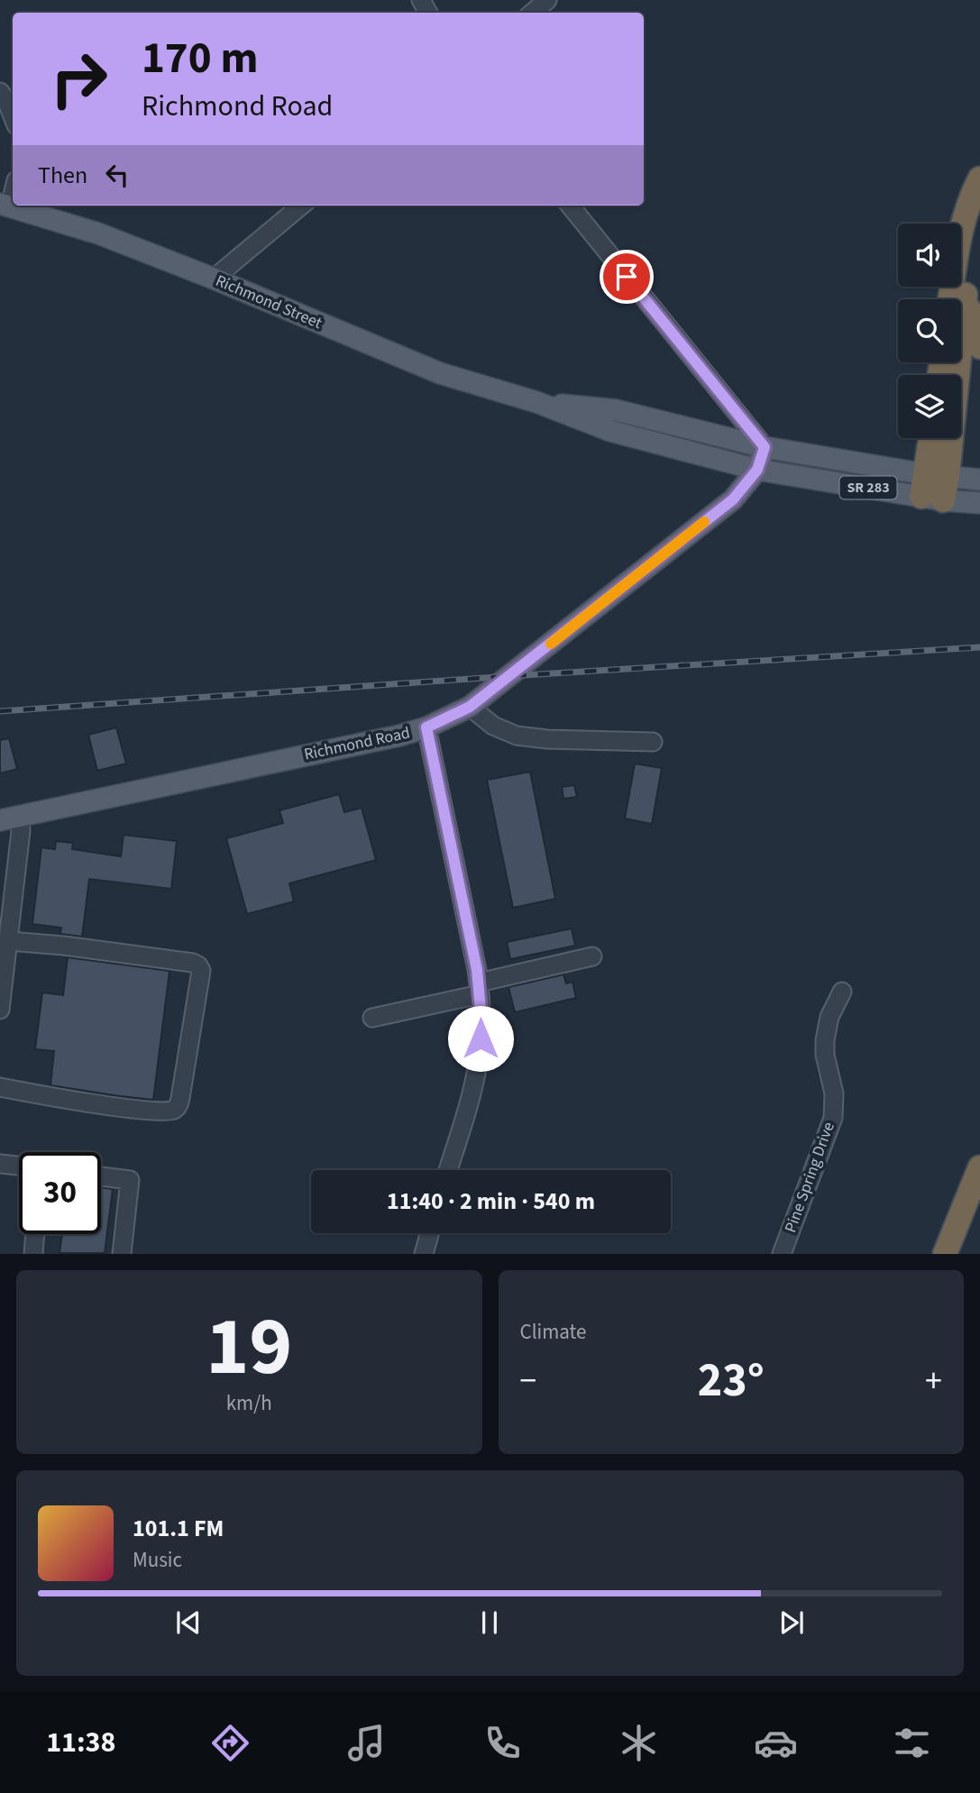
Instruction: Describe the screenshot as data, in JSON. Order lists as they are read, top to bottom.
{
  "streets": {
    "main road": ["Richmond Street", "SR 283", "Richmond Road"],
    "street": ["Pine Spring Drive"]
  },
  "crossings": [
    ["Richmond Street", "Richmond Road"]
  ],
  "page": {
    "turn": ["170 m", "Richmond Road"],
    "then": "Then",
    "limit": "30",
    "trip": "11:40 · 2 min · 540 m",
    "tile": [
      ["19", "km/h"],
      "Climate"
    ],
    "heat": ["−", "23°", "+"],
    "song": ["101.1 FM", "Music"],
    "tabs": "11:38"
  }
}
